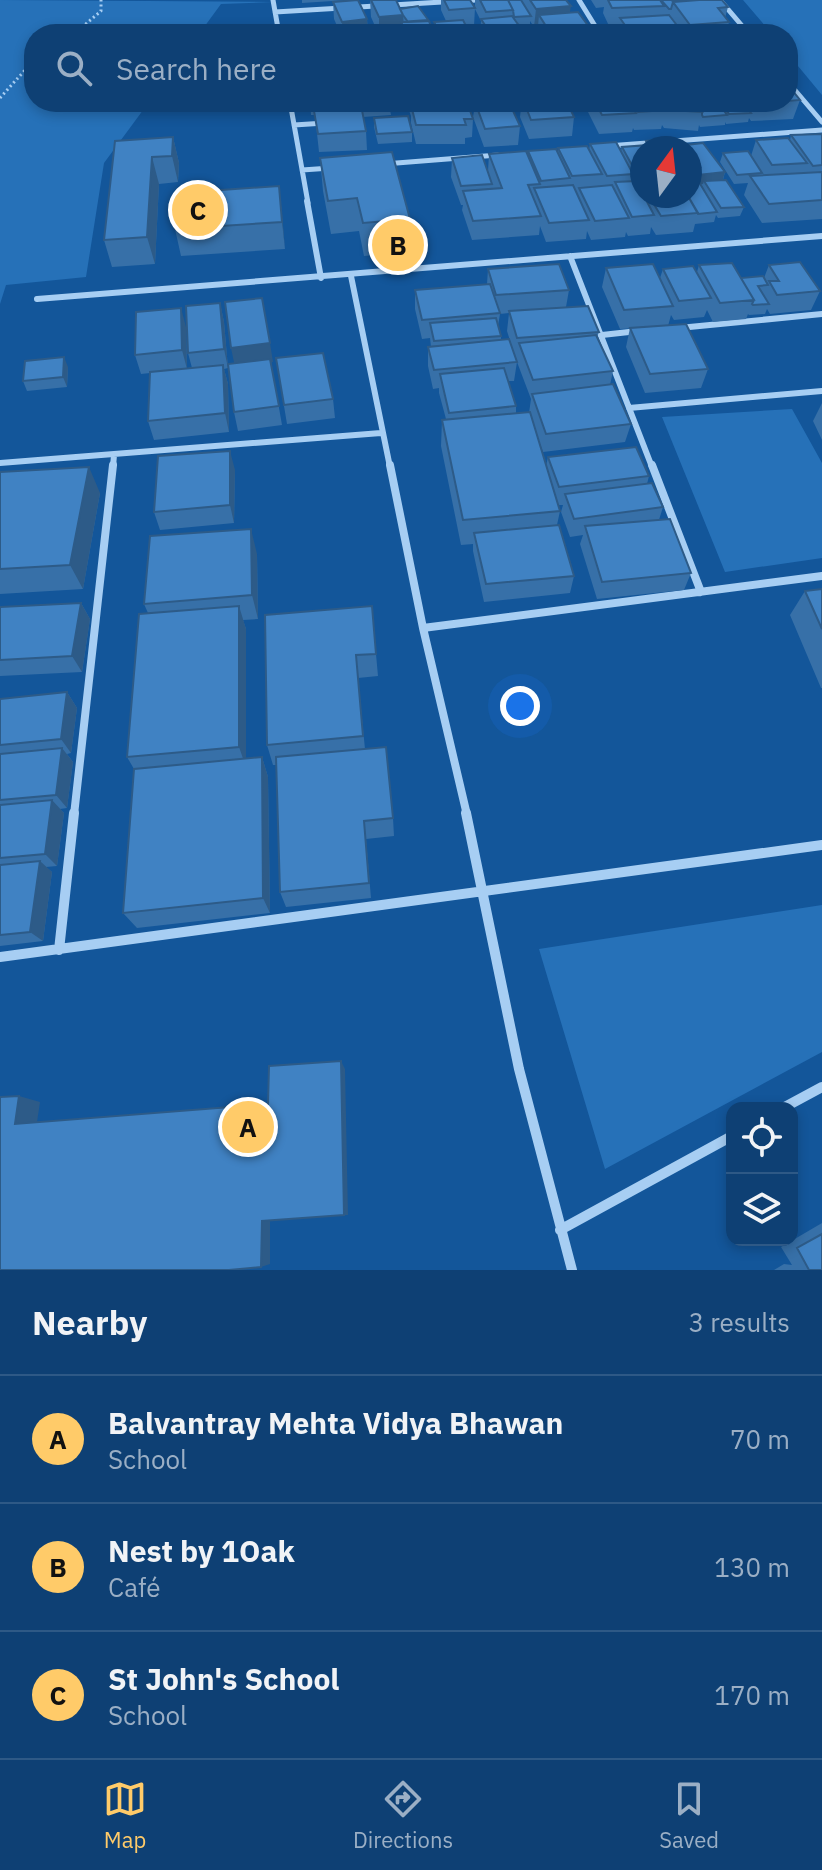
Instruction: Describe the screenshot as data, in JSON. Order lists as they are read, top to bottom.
{
  "north": "top",
  "page": {
    "search": "Search here",
    "pins": ["C", "B", "A"],
    "heading": ["Nearby", "3 results"],
    "list": [
      {
        "mark": "A",
        "name": "Balvantray Mehta Vidya Bhawan",
        "note": "School",
        "value": "70 m"
      },
      {
        "mark": "B",
        "name": "Nest by 1Oak",
        "note": "Café",
        "value": "130 m"
      },
      {
        "mark": "C",
        "name": "St John's School",
        "note": "School",
        "value": "170 m"
      }
    ],
    "nav": ["Map", "Directions", "Saved"]
  }
}
